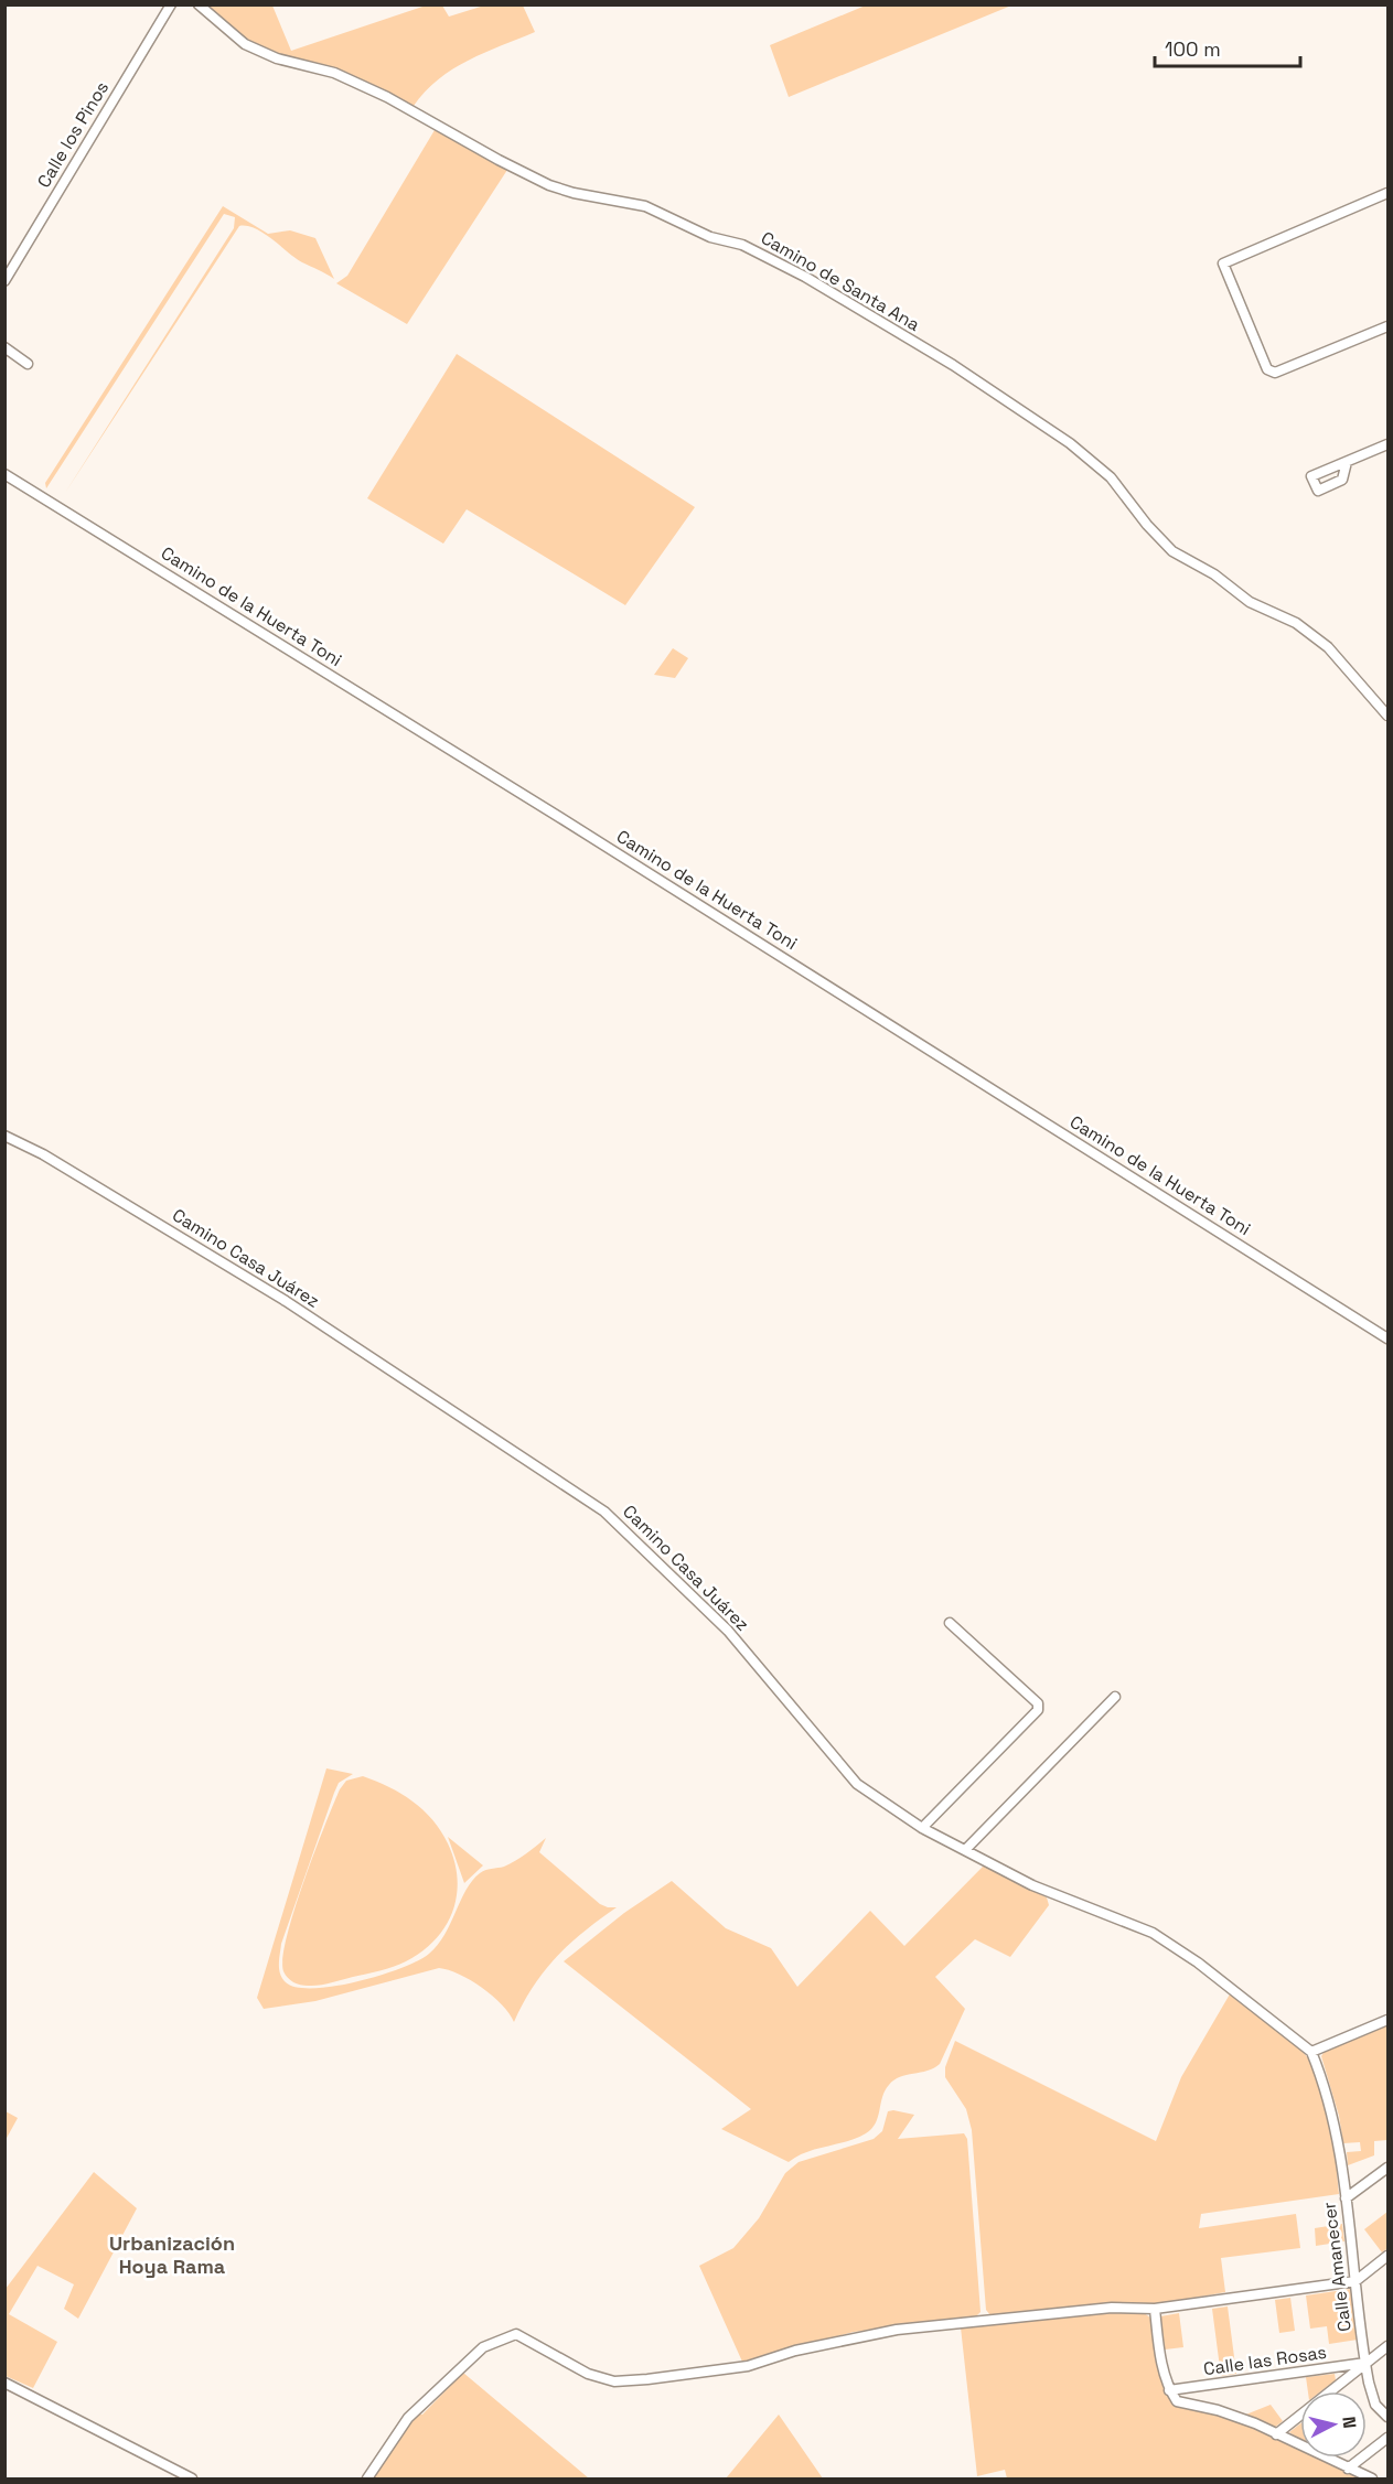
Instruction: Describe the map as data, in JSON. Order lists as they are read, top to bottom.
{
  "streets": {
    "street": [
      "Calle los Pinos",
      "Camino de Santa Ana",
      "Camino de la Huerta Toni",
      "Camino Casa Juárez",
      "Calle Amanecer",
      "Calle las Rosas"
    ]
  },
  "crossings": [
    ["Camino Casa Juárez", "Calle Amanecer"],
    ["Calle Amanecer", "Calle las Rosas"]
  ],
  "districts": ["Urbanización Hoya Rama"],
  "scale_bar": "100 m",
  "north": "right"
}
